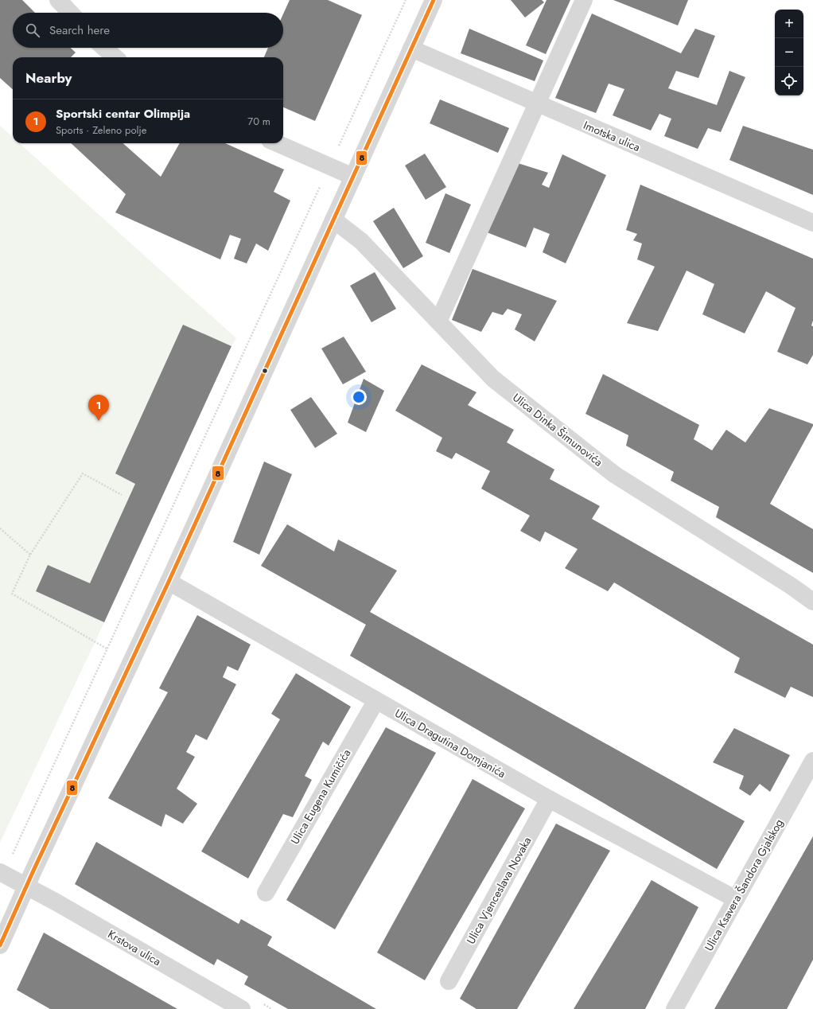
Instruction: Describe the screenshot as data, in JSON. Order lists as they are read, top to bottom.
{
  "streets": {
    "street": [
      "Imotska ulica",
      "Ulica Dinka Šimunovića",
      "Ulica Dragutina Domjanića",
      "Ulica Eugena Kumičića",
      "Ulica Ksavera Šandora Gjalskog",
      "Ulica Vjenceslava Novaka",
      "Krstova ulica"
    ]
  },
  "crossings": [
    ["Ulica Dragutina Domjanića", "Ulica Eugena Kumičića"],
    ["Ulica Dragutina Domjanića", "Ulica Ksavera Šandora Gjalskog"],
    ["Ulica Dragutina Domjanića", "Ulica Vjenceslava Novaka"]
  ],
  "lines": ["transit line 8"],
  "page": {
    "map_buttons": ["+", "−"],
    "search": "Search here",
    "heading": "Nearby",
    "list": [
      {
        "mark": "1",
        "name": "Sportski centar Olimpija",
        "note": "Sports · Zeleno polje",
        "value": "70 m"
      }
    ],
    "pins": "1"
  }
}
